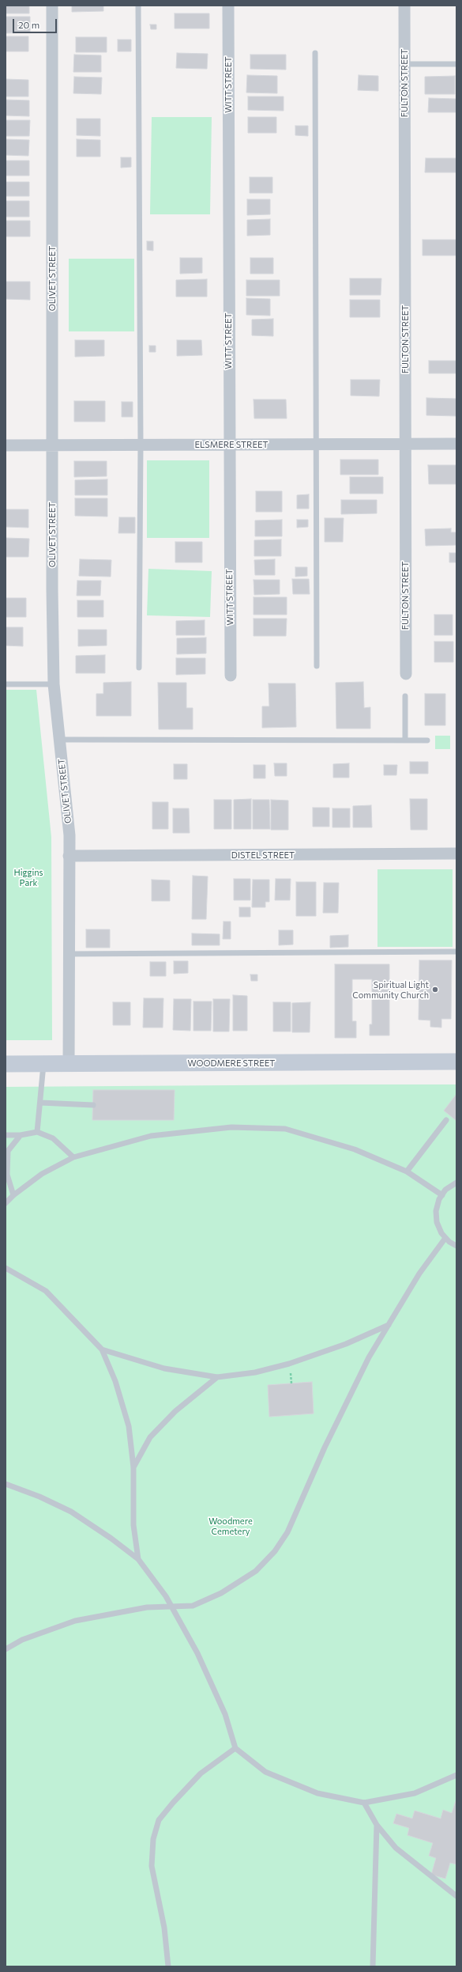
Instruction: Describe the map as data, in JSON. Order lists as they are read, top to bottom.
{
  "streets": {
    "street": [
      "FULTON STREET",
      "WITT STREET",
      "OLIVET STREET",
      "ELSMERE STREET",
      "DISTEL STREET",
      "WOODMERE STREET"
    ]
  },
  "crossings": [
    ["FULTON STREET", "ELSMERE STREET"],
    ["WITT STREET", "ELSMERE STREET"],
    ["OLIVET STREET", "ELSMERE STREET"],
    ["OLIVET STREET", "DISTEL STREET"],
    ["OLIVET STREET", "WOODMERE STREET"]
  ],
  "parks": ["Higgins Park", "Woodmere Cemetery"],
  "places": ["Spiritual Light Community Church"],
  "scale_bar": "20 m"
}
